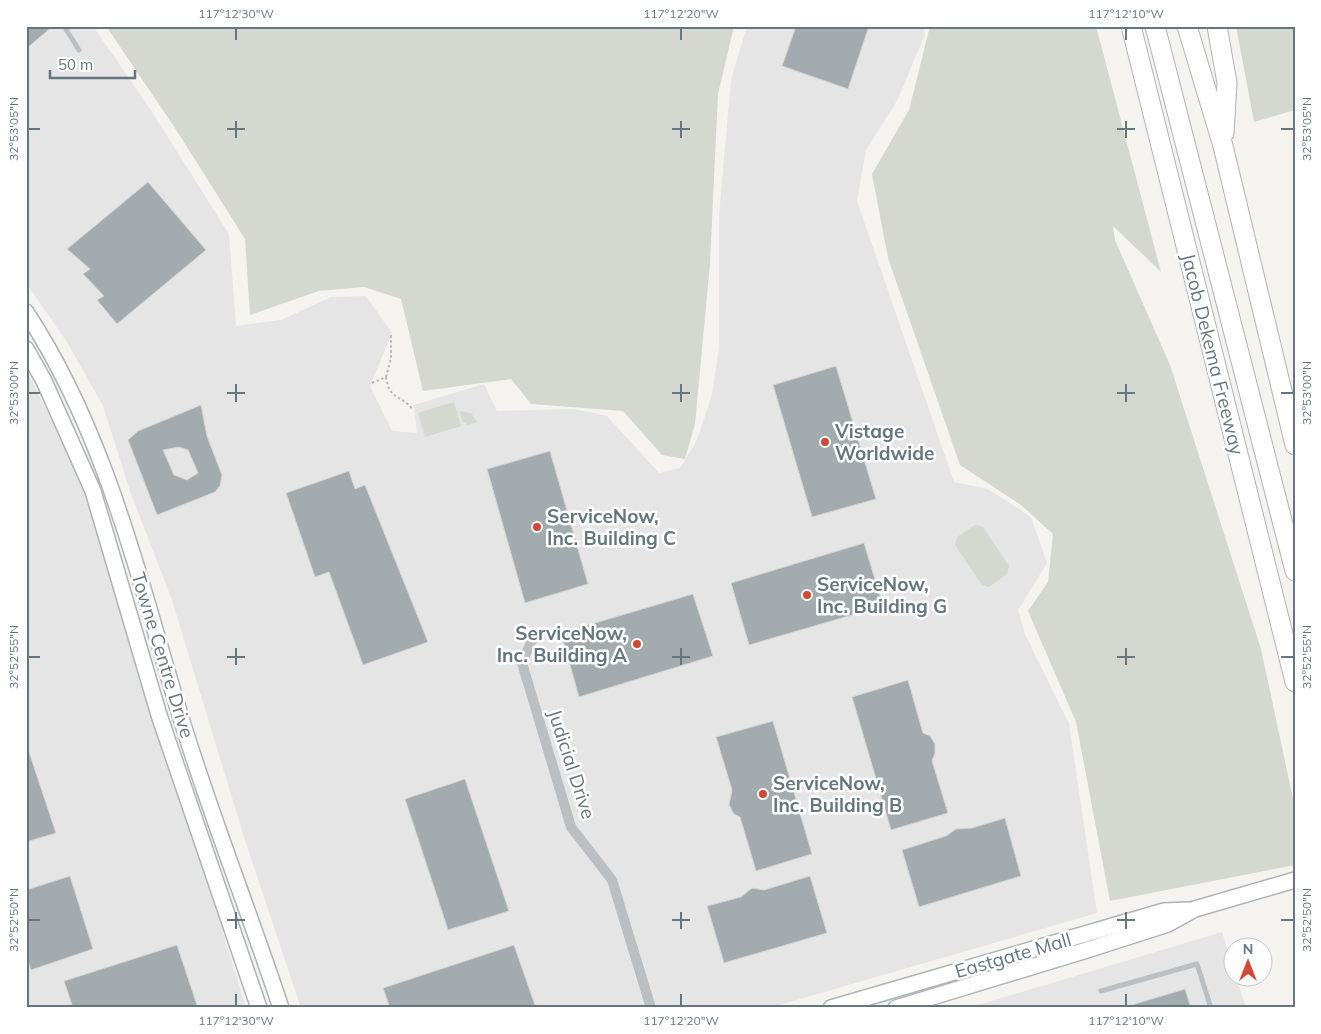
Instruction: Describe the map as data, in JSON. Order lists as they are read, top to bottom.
{
  "streets": {
    "highway": ["Jacob Dekema Freeway"],
    "street": ["Towne Centre Drive", "Judicial Drive", "Eastgate Mall"]
  },
  "places": [
    "Vistage Worldwide",
    "ServiceNow, Inc. Building C",
    "ServiceNow, Inc. Building G",
    "ServiceNow, Inc. Building A",
    "ServiceNow, Inc. Building B"
  ],
  "scale_bar": "50 m",
  "north": "top",
  "coordinates": [
    "117°12'30\"W",
    "117°12'20\"W",
    "117°12'10\"W",
    "32°53'05\"N",
    "32°53'00\"N",
    "32°52'55\"N",
    "32°52'50\"N"
  ]
}
